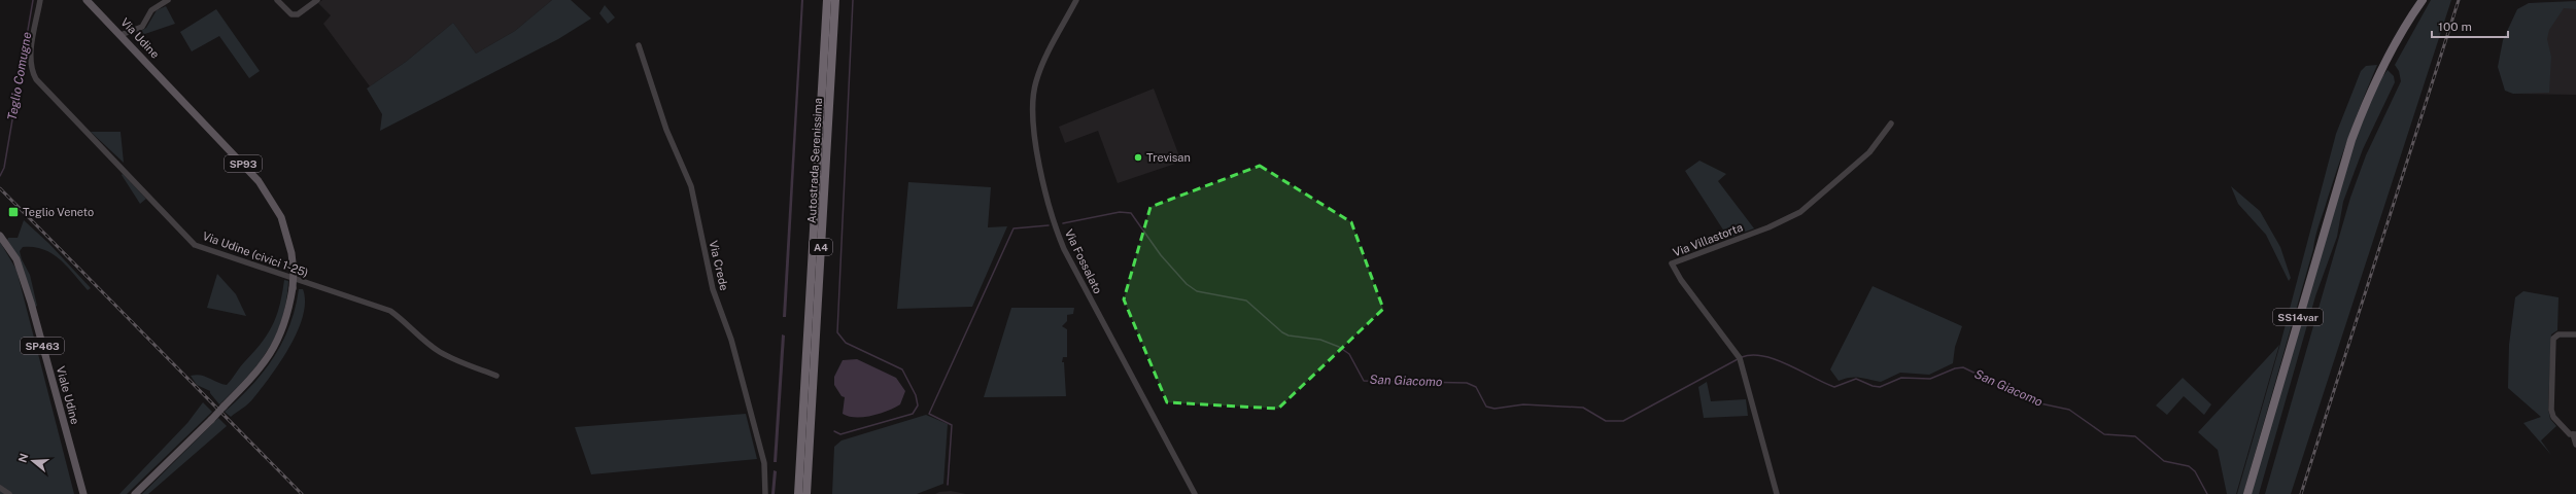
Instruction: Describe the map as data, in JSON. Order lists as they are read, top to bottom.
{
  "streets": {
    "highway": ["Autostrada Serenissima", "A4", "SS14var"],
    "main road": [
      "Via Udine",
      "SP93",
      "SP463",
      "Viale Udine"
    ],
    "street": [
      "Via Villastorta",
      "Via Udine (civici 1-25)",
      "Via Fossalato",
      "Via Crede"
    ]
  },
  "water": ["Teglio Comugne", "San Giacomo"],
  "places": {
    "other": ["Trevisan"],
    "transit": ["Teglio Veneto"]
  },
  "scale_bar": "100 m",
  "north": "left"
}
